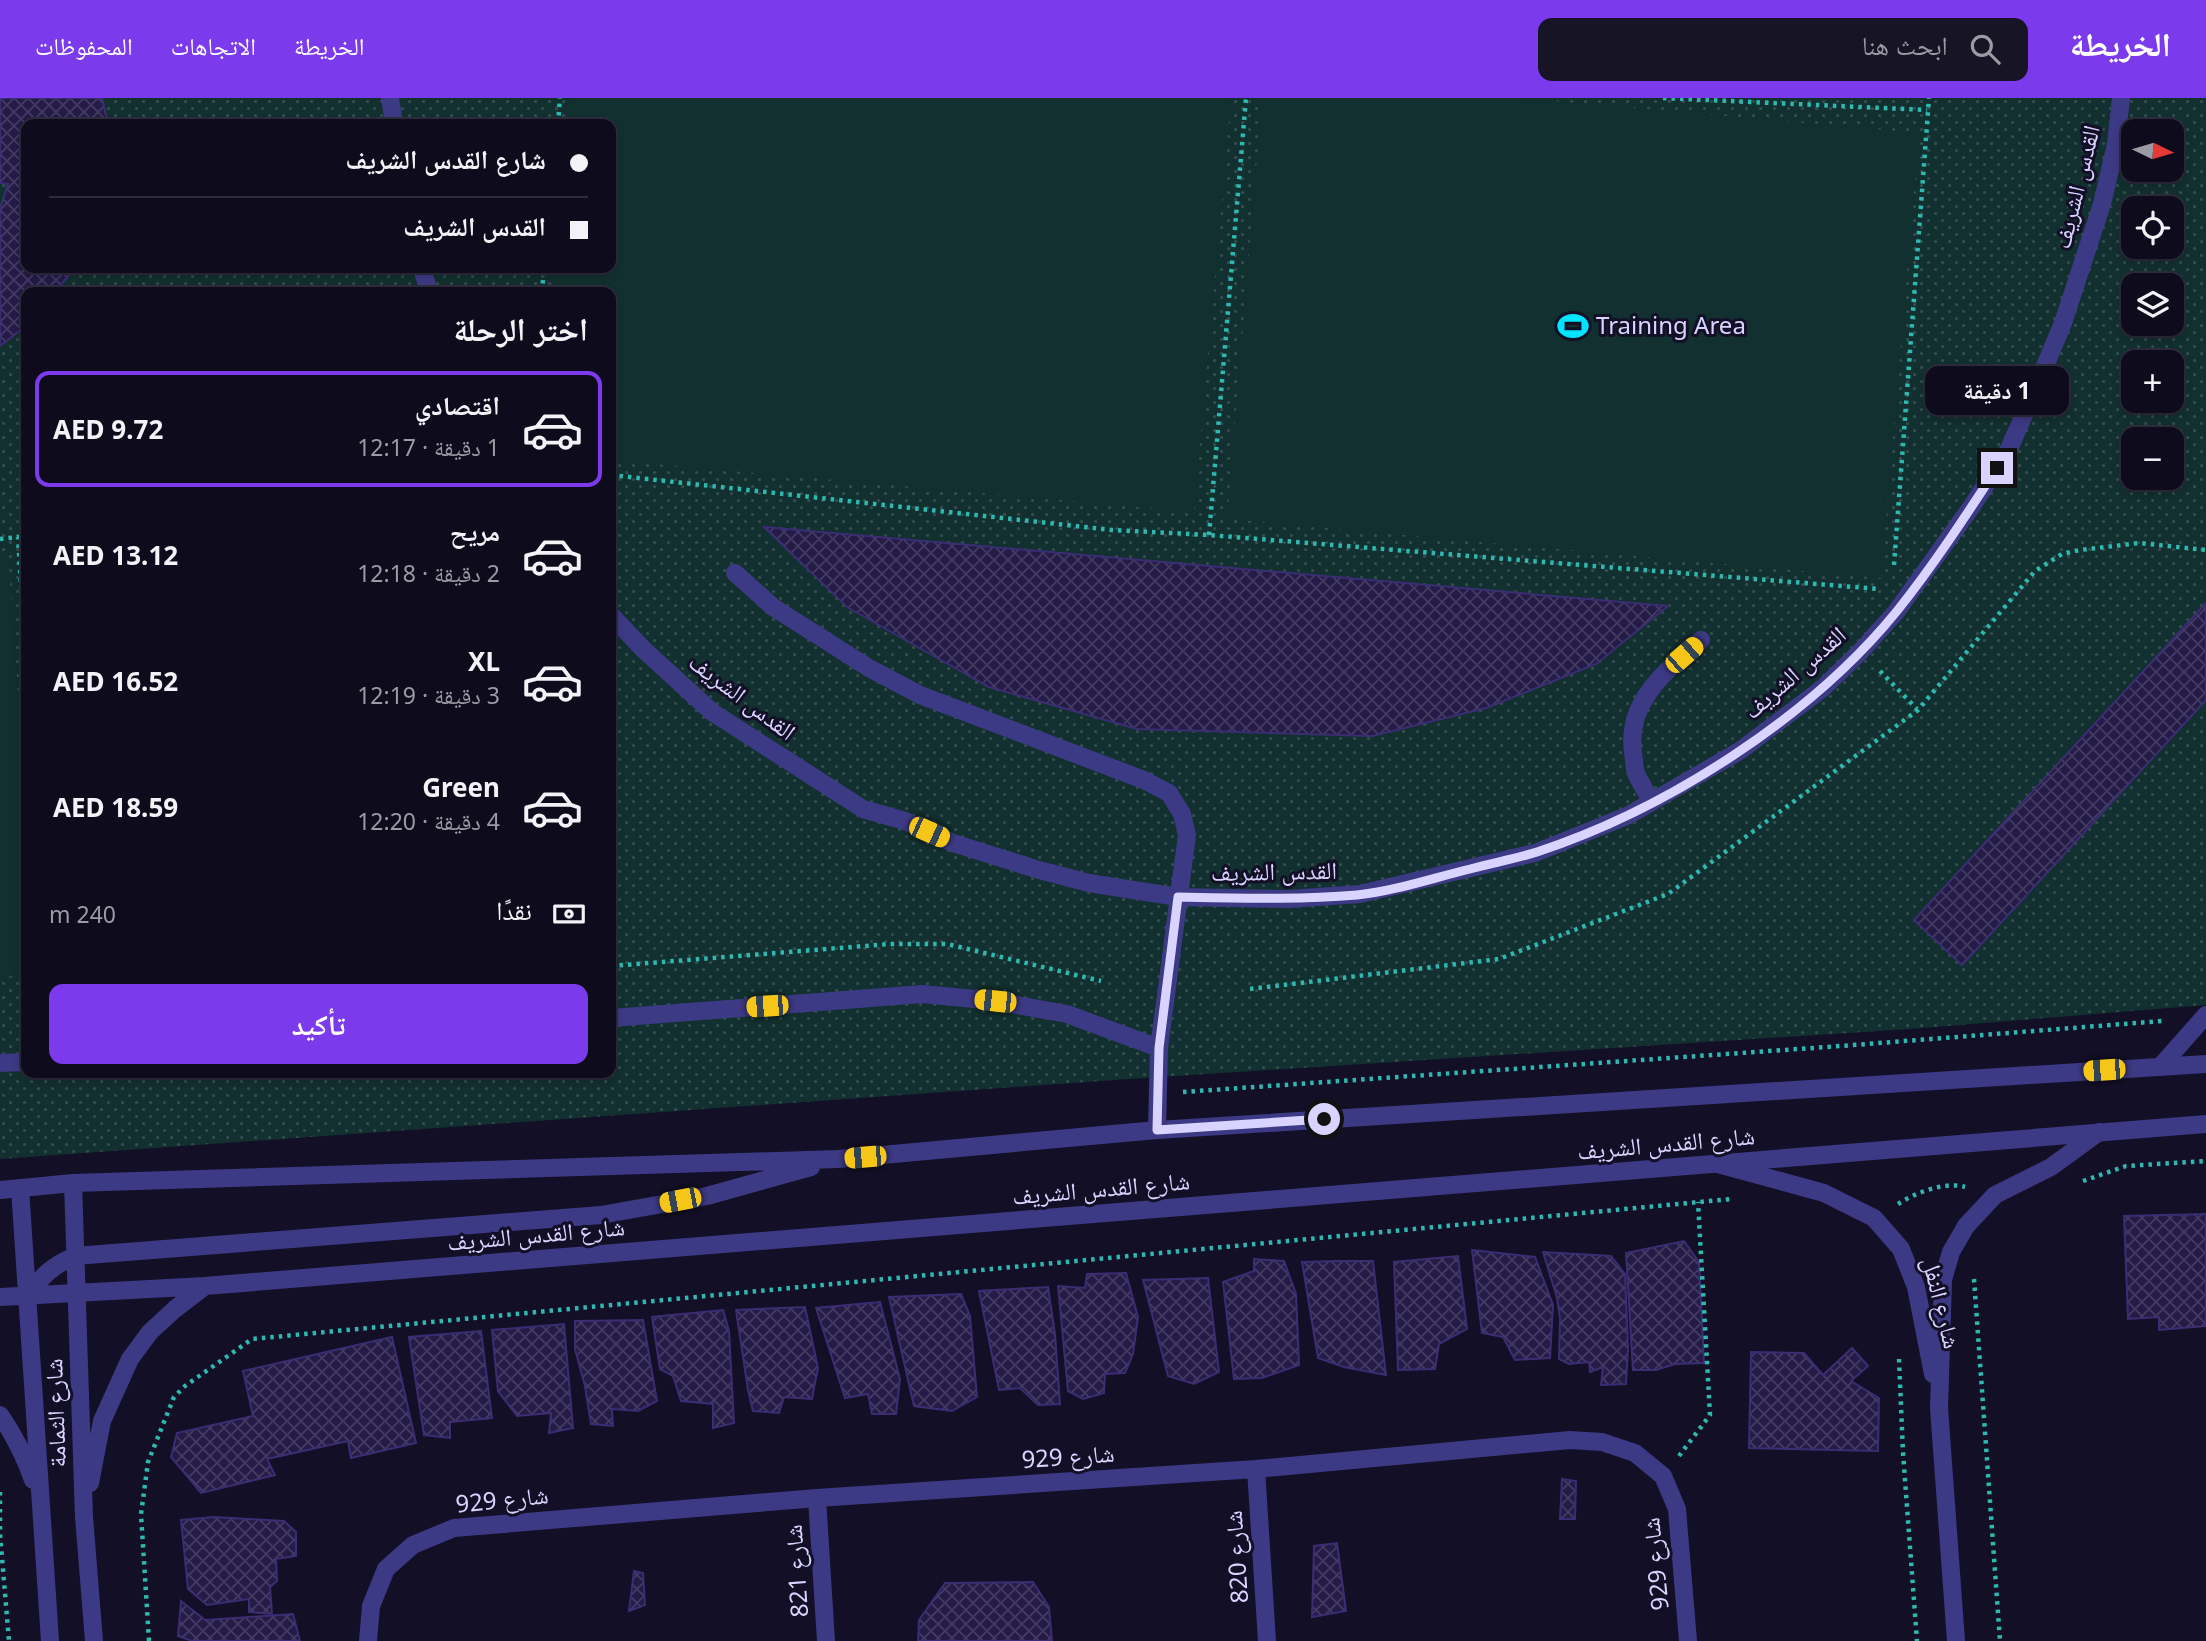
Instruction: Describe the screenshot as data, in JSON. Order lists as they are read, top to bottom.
{
  "streets": {
    "street": [
      "القدس الشريف",
      "شارع القدس الشريف",
      "شارع النفل",
      "شارع الثمامة",
      "شارع 929",
      "شارع 820",
      "شارع 821"
    ]
  },
  "crossings": [
    ["القدس الشريف", "شارع القدس الشريف"],
    ["شارع القدس الشريف", "شارع النفل"],
    ["شارع القدس الشريف", "شارع الثمامة"],
    ["شارع 929", "شارع 820"],
    ["شارع 929", "شارع 821"]
  ],
  "places": {
    "sports": ["Training Area"]
  },
  "north": "right",
  "page": {
    "header": "الخريطة",
    "search": "ابحث هنا",
    "nav": ["الخريطة", "الاتجاهات", "المحفوظات"],
    "map_buttons": ["+", "−"],
    "banner": ["شارع القدس الشريف", "القدس الشريف"],
    "heading": "اختر الرحلة",
    "bubble": "1 دقيقة",
    "list": [
      {
        "name": "اقتصادي",
        "note": "1 دقيقة · 12:17",
        "value": "AED 9.72"
      },
      {
        "name": "مريح",
        "note": "2 دقيقة · 12:18",
        "value": "AED 13.12"
      },
      {
        "name": "XL",
        "note": "3 دقيقة · 12:19",
        "value": "AED 16.52"
      },
      {
        "name": "Green",
        "note": "4 دقيقة · 12:20",
        "value": "AED 18.59"
      }
    ],
    "pay": ["نقدًا", "240 m"],
    "buttons": "تأكيد"
  }
}
